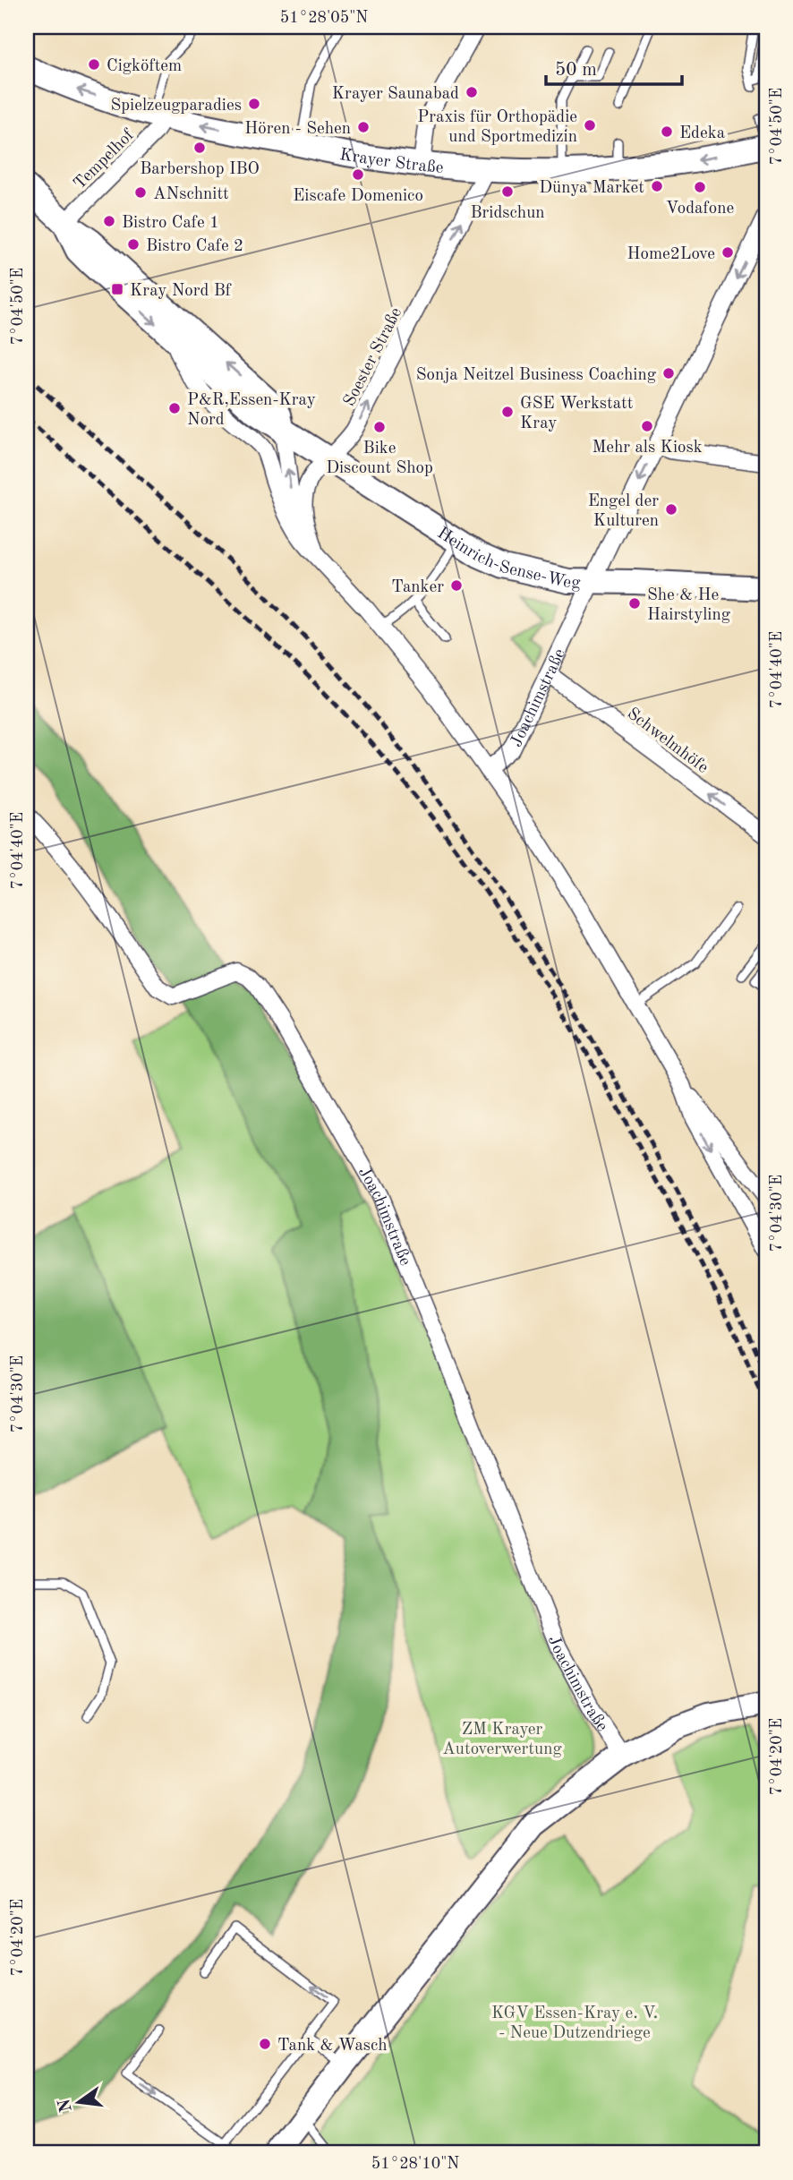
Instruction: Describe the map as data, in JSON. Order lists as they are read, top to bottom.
{
  "streets": {
    "main road": ["Krayer Straße", "Heinrich-Sense-Weg"],
    "street": [
      "Tempelhof",
      "Soester Straße",
      "Joachimstraße",
      "Schwelmhöfe"
    ]
  },
  "crossings": [
    ["Tempelhof", "Krayer Straße"],
    ["Tempelhof", "Heinrich-Sense-Weg"],
    ["Krayer Straße", "Soester Straße"],
    ["Soester Straße", "Heinrich-Sense-Weg"],
    ["Soester Straße", "Joachimstraße"],
    ["Heinrich-Sense-Weg", "Joachimstraße"],
    ["Joachimstraße", "Schwelmhöfe"]
  ],
  "one_way": ["Krayer Straße", "Soester Straße"],
  "parks": ["ZM Krayer Autoverwertung", "KGV Essen-Kray e. V. - Neue Dutzendriege"],
  "places": {
    "other": [
      "Cigköftem",
      "Krayer Saunabad",
      "Spielzeugparadies",
      "Praxis für Orthopädie und Sportmedizin",
      "Hören - Sehen",
      "Edeka",
      "Barbershop IBO",
      "Eiscafe Domenico",
      "Dünya Market",
      "Vodafone",
      "Bridschun",
      "ANschnitt",
      "Bistro Cafe 1",
      "Bistro Cafe 2",
      "Home2Love",
      "Sonja Neitzel Business Coaching",
      "P&R,Essen-Kray Nord",
      "GSE Werkstatt Kray",
      "Mehr als Kiosk",
      "Bike Discount Shop",
      "Engel der Kulturen",
      "Tanker",
      "She & He Hairstyling",
      "Tank & Wasch"
    ],
    "transit": ["Kray Nord Bf"]
  },
  "scale_bar": "50 m",
  "north": "left",
  "coordinates": [
    "51°28'05\"N",
    "7°04'50\"E",
    "7°04'40\"E",
    "7°04'30\"E",
    "7°04'20\"E",
    "51°28'10\"N"
  ]
}
